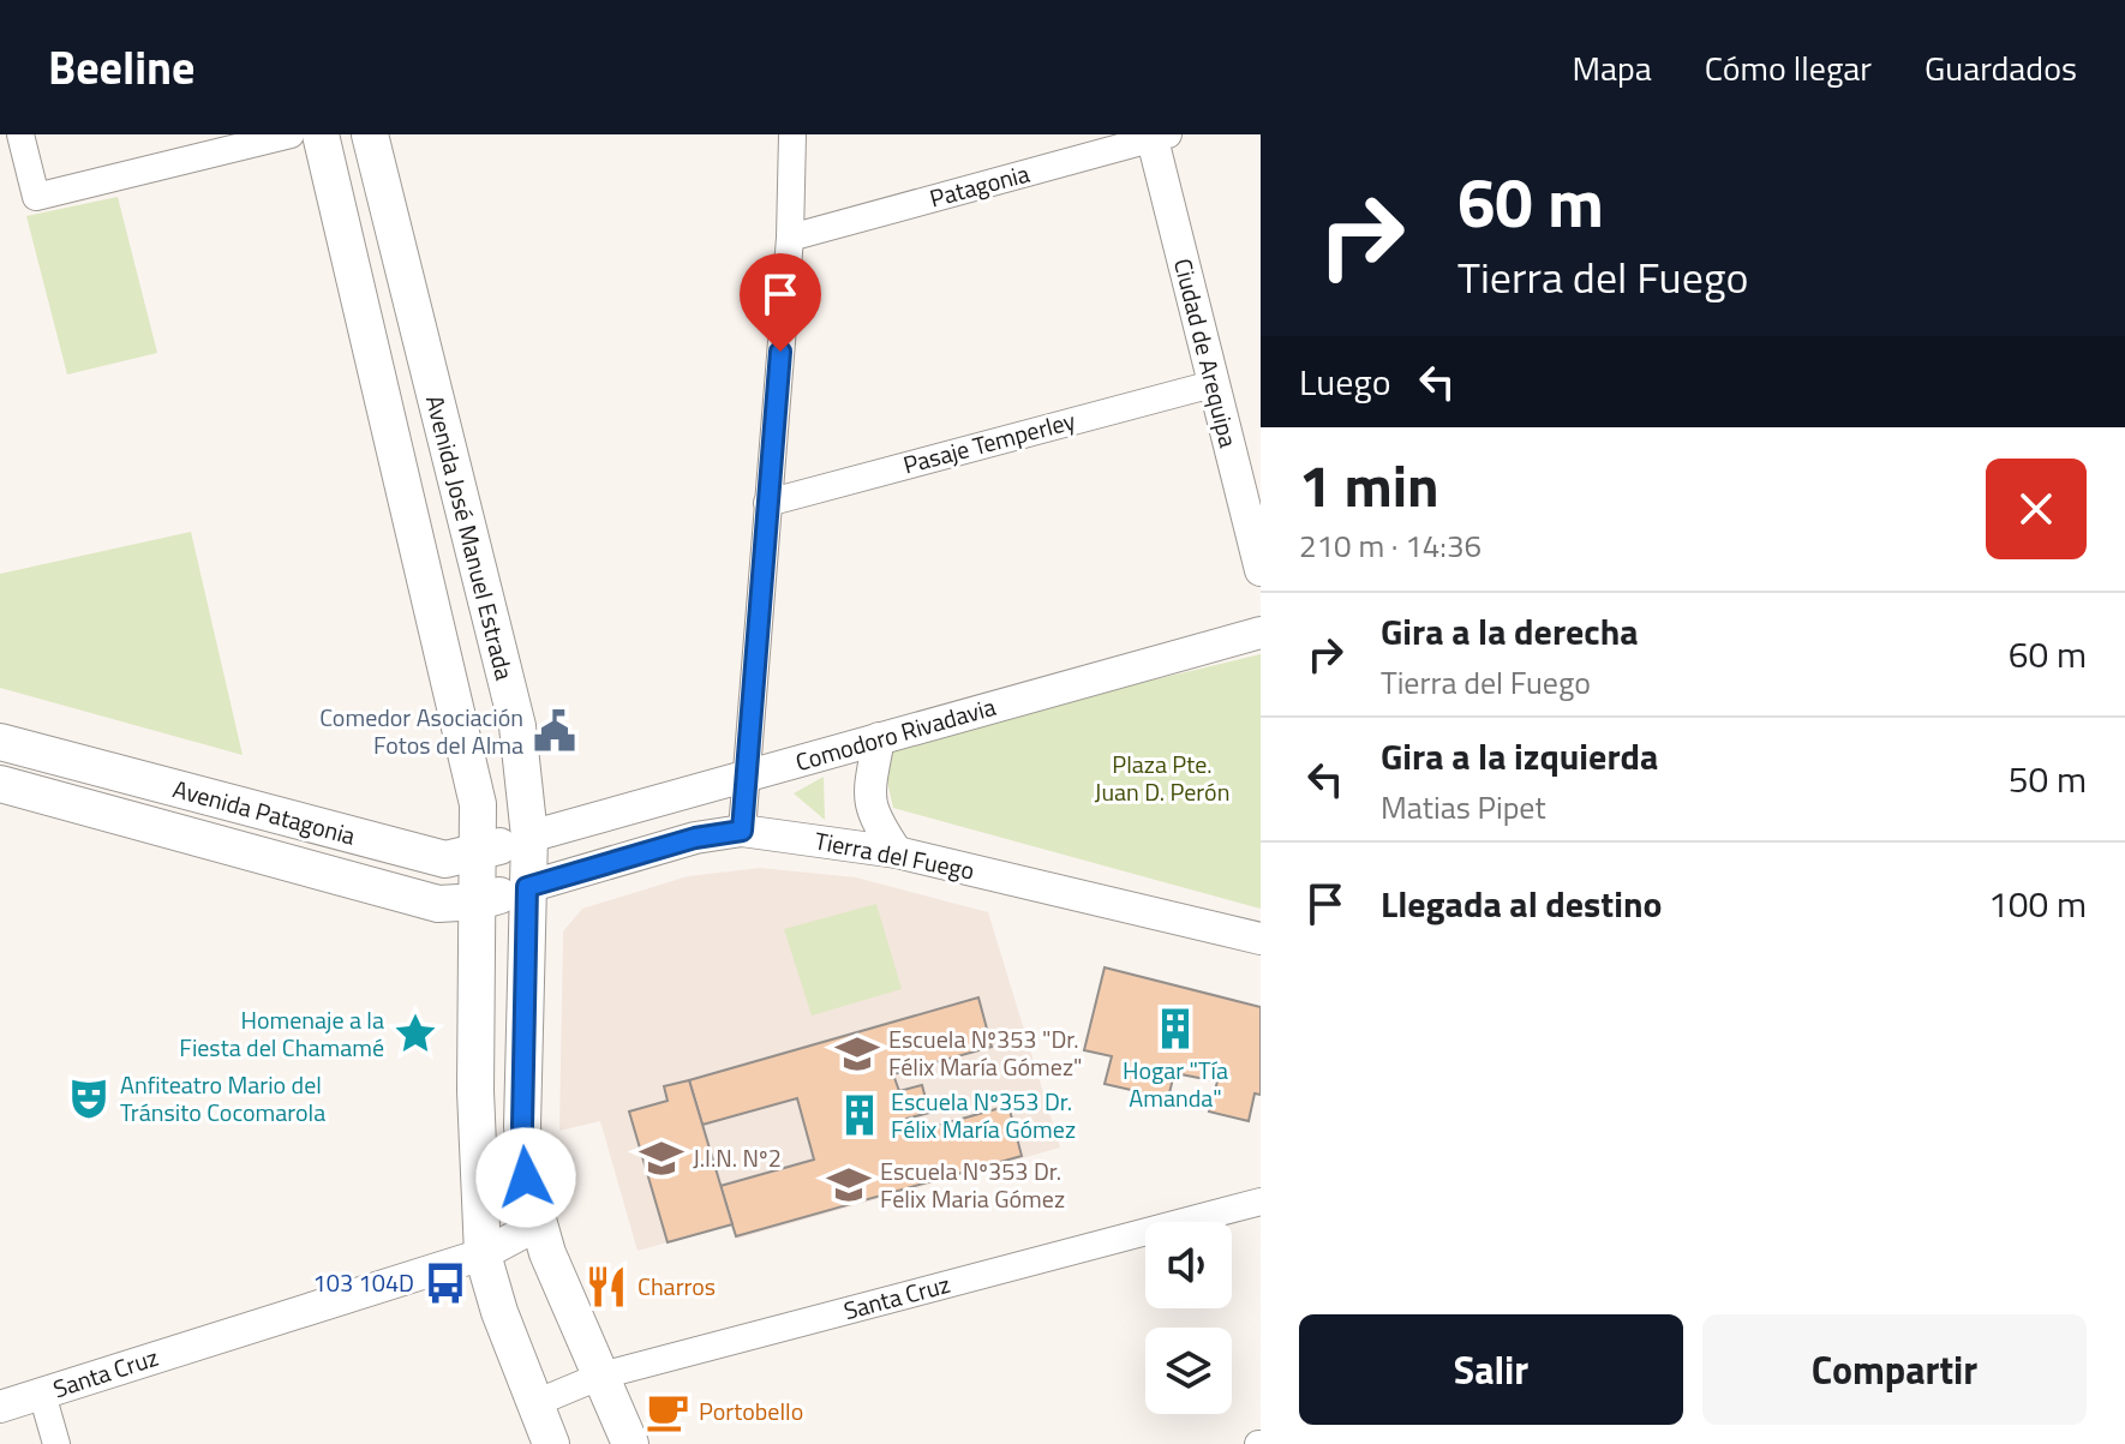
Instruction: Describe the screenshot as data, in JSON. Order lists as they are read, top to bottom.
{
  "streets": {
    "main road": ["Avenida José Manuel Estrada", "Avenida Patagonia"],
    "street": [
      "Patagonia",
      "Ciudad de Arequipa",
      "Pasaje Temperley",
      "Comodoro Rivadavia",
      "Tierra del Fuego",
      "Santa Cruz"
    ]
  },
  "crossings": [
    ["Patagonia", "Ciudad de Arequipa"],
    ["Ciudad de Arequipa", "Pasaje Temperley"],
    ["Avenida José Manuel Estrada", "Comodoro Rivadavia"],
    ["Avenida José Manuel Estrada", "Avenida Patagonia"],
    ["Avenida José Manuel Estrada", "Tierra del Fuego"],
    ["Avenida José Manuel Estrada", "Santa Cruz"],
    ["Comodoro Rivadavia", "Avenida Patagonia"],
    ["Avenida Patagonia", "Tierra del Fuego"]
  ],
  "parks": ["Plaza Pte. Juan D. Perón"],
  "places": {
    "public building": ["Comedor Asociación Fotos del Alma"],
    "building": ["Hogar \"Tía Amanda\"", "Escuela Nº353 Dr. Félix María Gómez"],
    "place": ["Homenaje a la Fiesta del Chamamé"],
    "school or university": ["Escuela Nº353 \"Dr. Félix María Gómez\"", "J.I.N. Nº2", "Escuela Nº353 Dr. Felix Maria Gómez"],
    "theatre": ["Anfiteatro Mario del Tránsito Cocomarola"],
    "bus stop": ["103 104D"],
    "restaurant": ["Charros"],
    "cafe": ["Portobello"]
  },
  "page": {
    "header": "Beeline",
    "nav": ["Mapa", "Cómo llegar", "Guardados"],
    "turn": ["60 m", "Tierra del Fuego"],
    "then": "Luego",
    "heading": ["1 min", "210 m · 14:36"],
    "list": [
      {
        "name": "Gira a la derecha",
        "note": "Tierra del Fuego",
        "value": "60 m"
      },
      {
        "name": "Gira a la izquierda",
        "note": "Matias Pipet",
        "value": "50 m"
      },
      {
        "name": "Llegada al destino",
        "value": "100 m"
      }
    ],
    "buttons": ["Salir", "Compartir"]
  }
}
